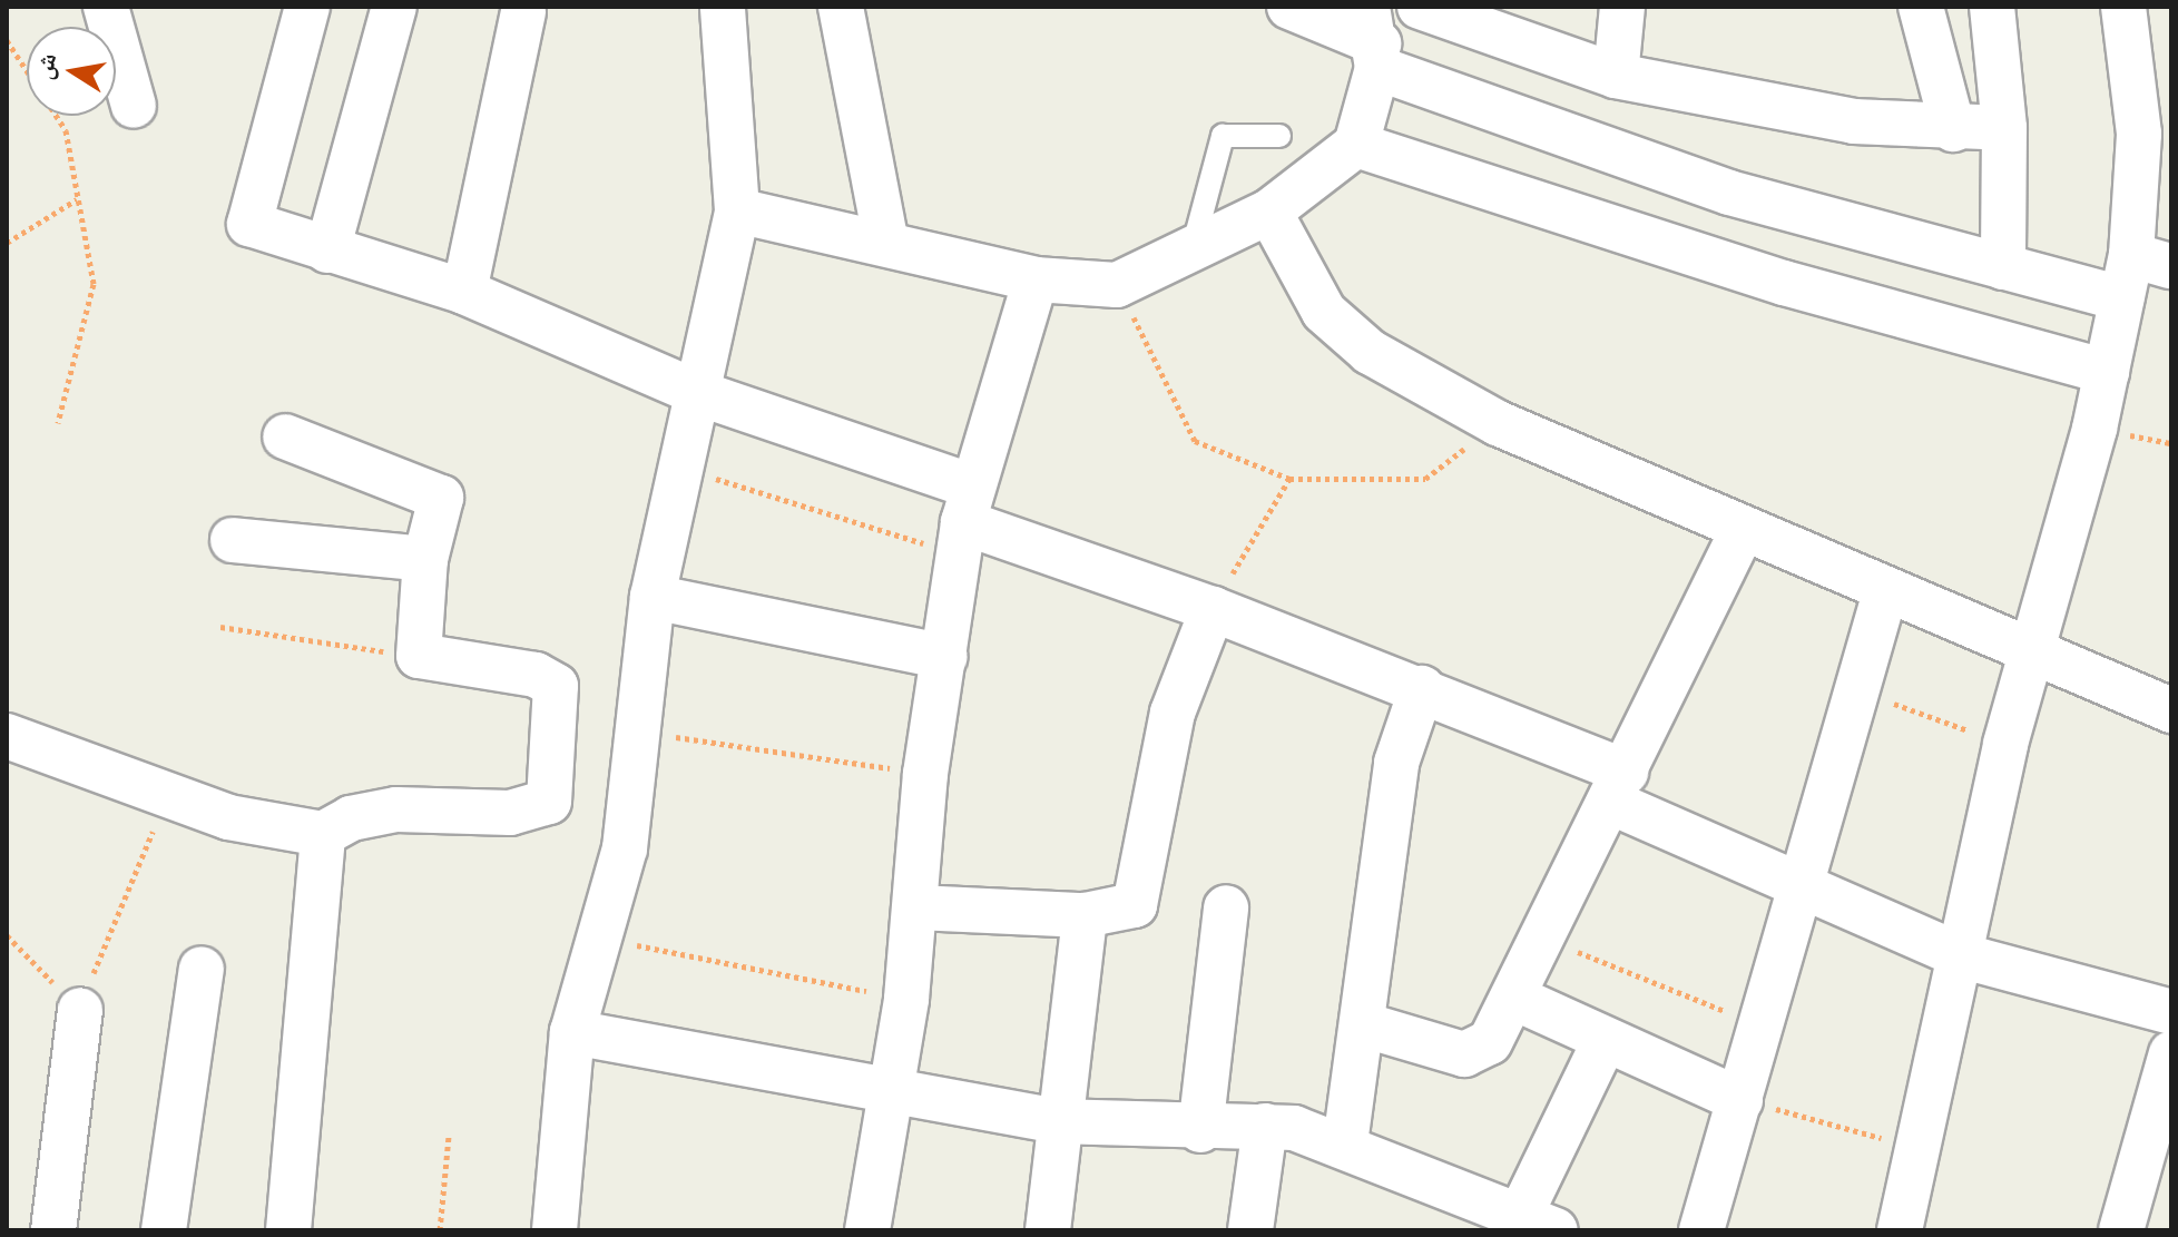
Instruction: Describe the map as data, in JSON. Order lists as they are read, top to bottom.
{
  "north": "left"
}
